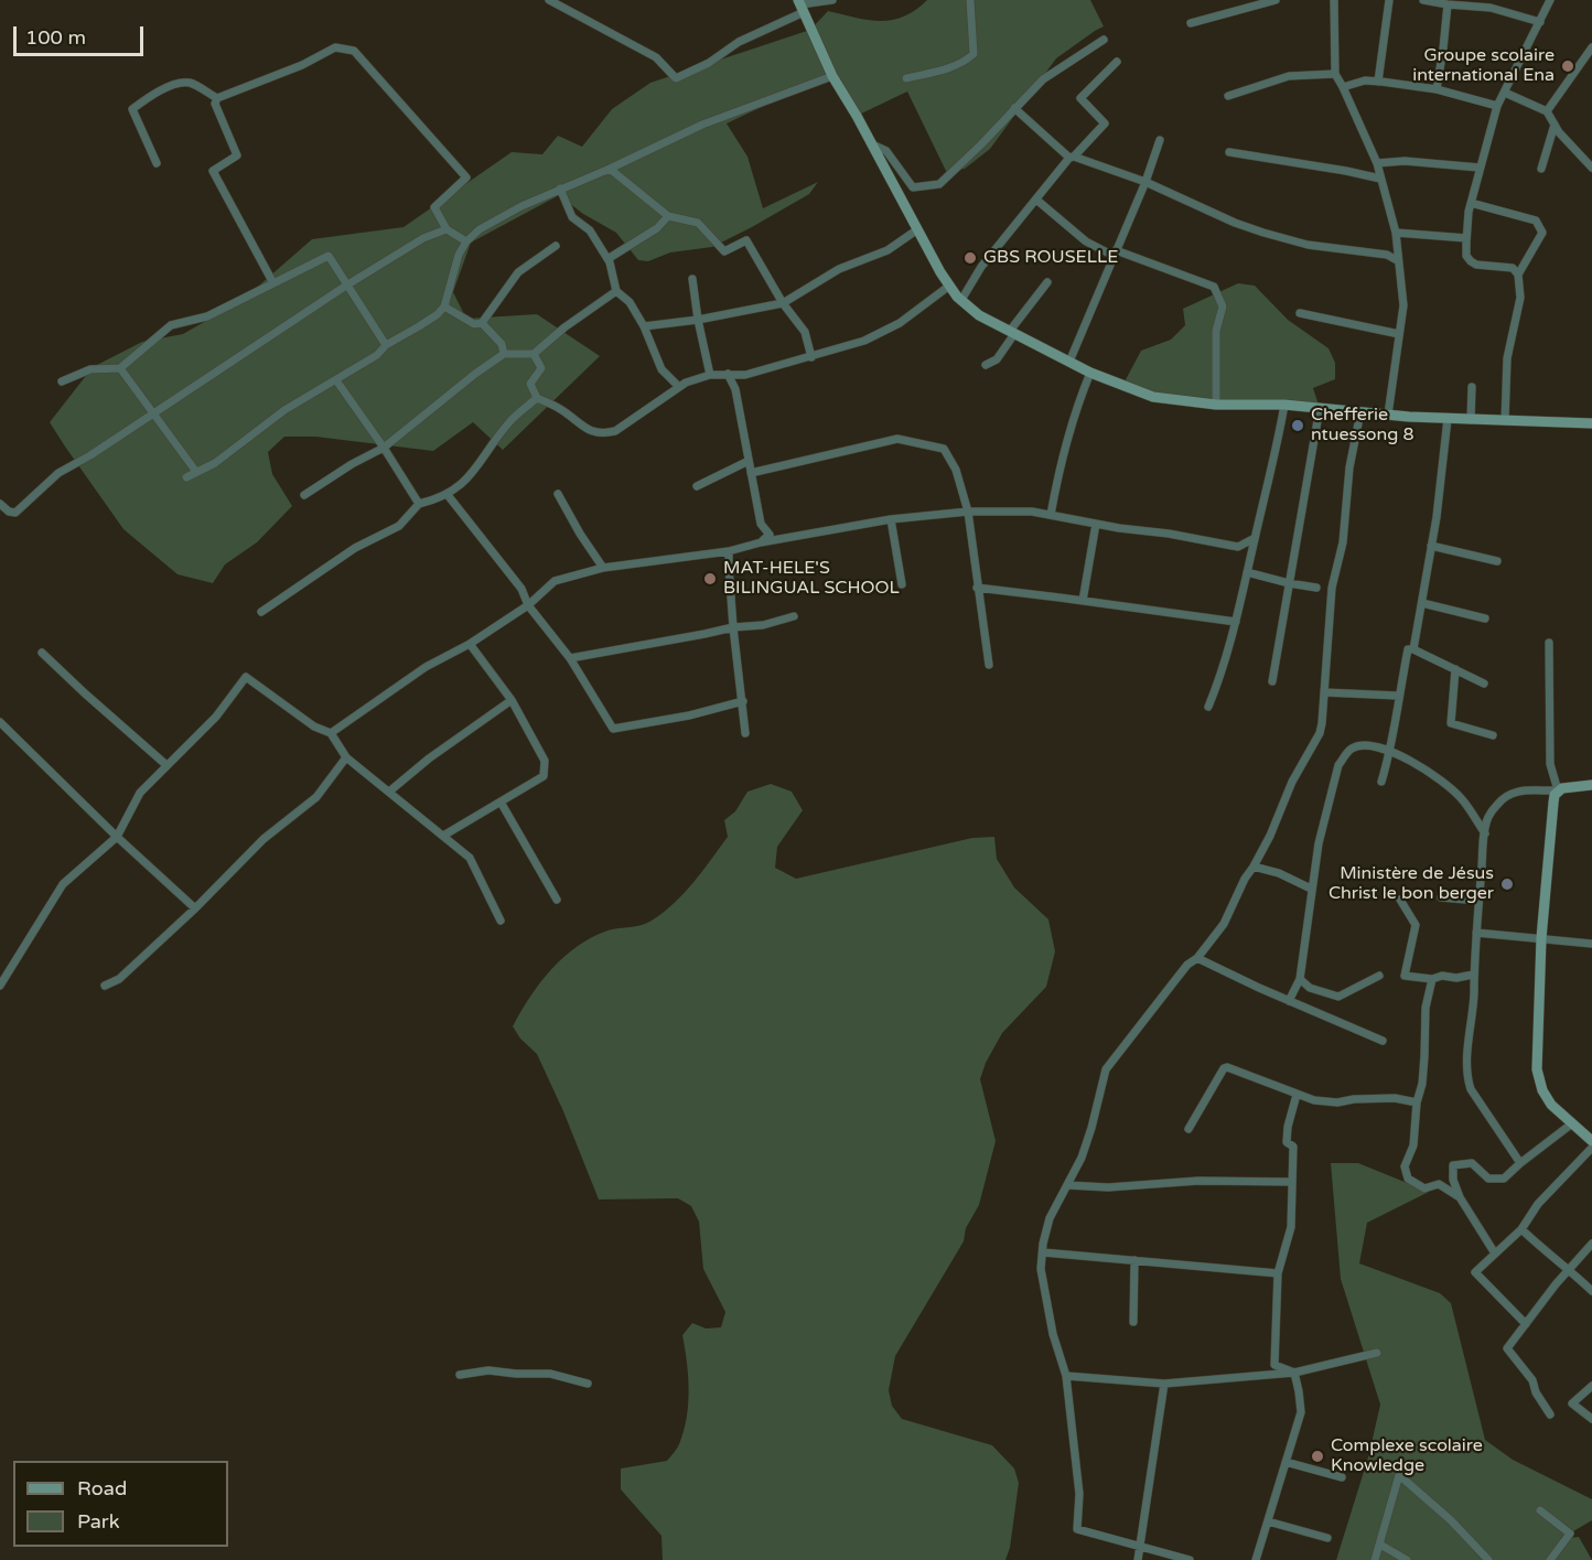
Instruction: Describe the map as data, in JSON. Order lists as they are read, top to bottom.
{
  "places": [
    "Groupe scolaire international Ena",
    "GBS ROUSELLE",
    "Chefferie ntuessong 8",
    "MAT-HELE'S BILINGUAL SCHOOL",
    "Ministère de Jésus Christ le bon berger",
    "Complexe scolaire Knowledge"
  ],
  "legend": ["Road", "Park"],
  "scale_bar": "100 m"
}
